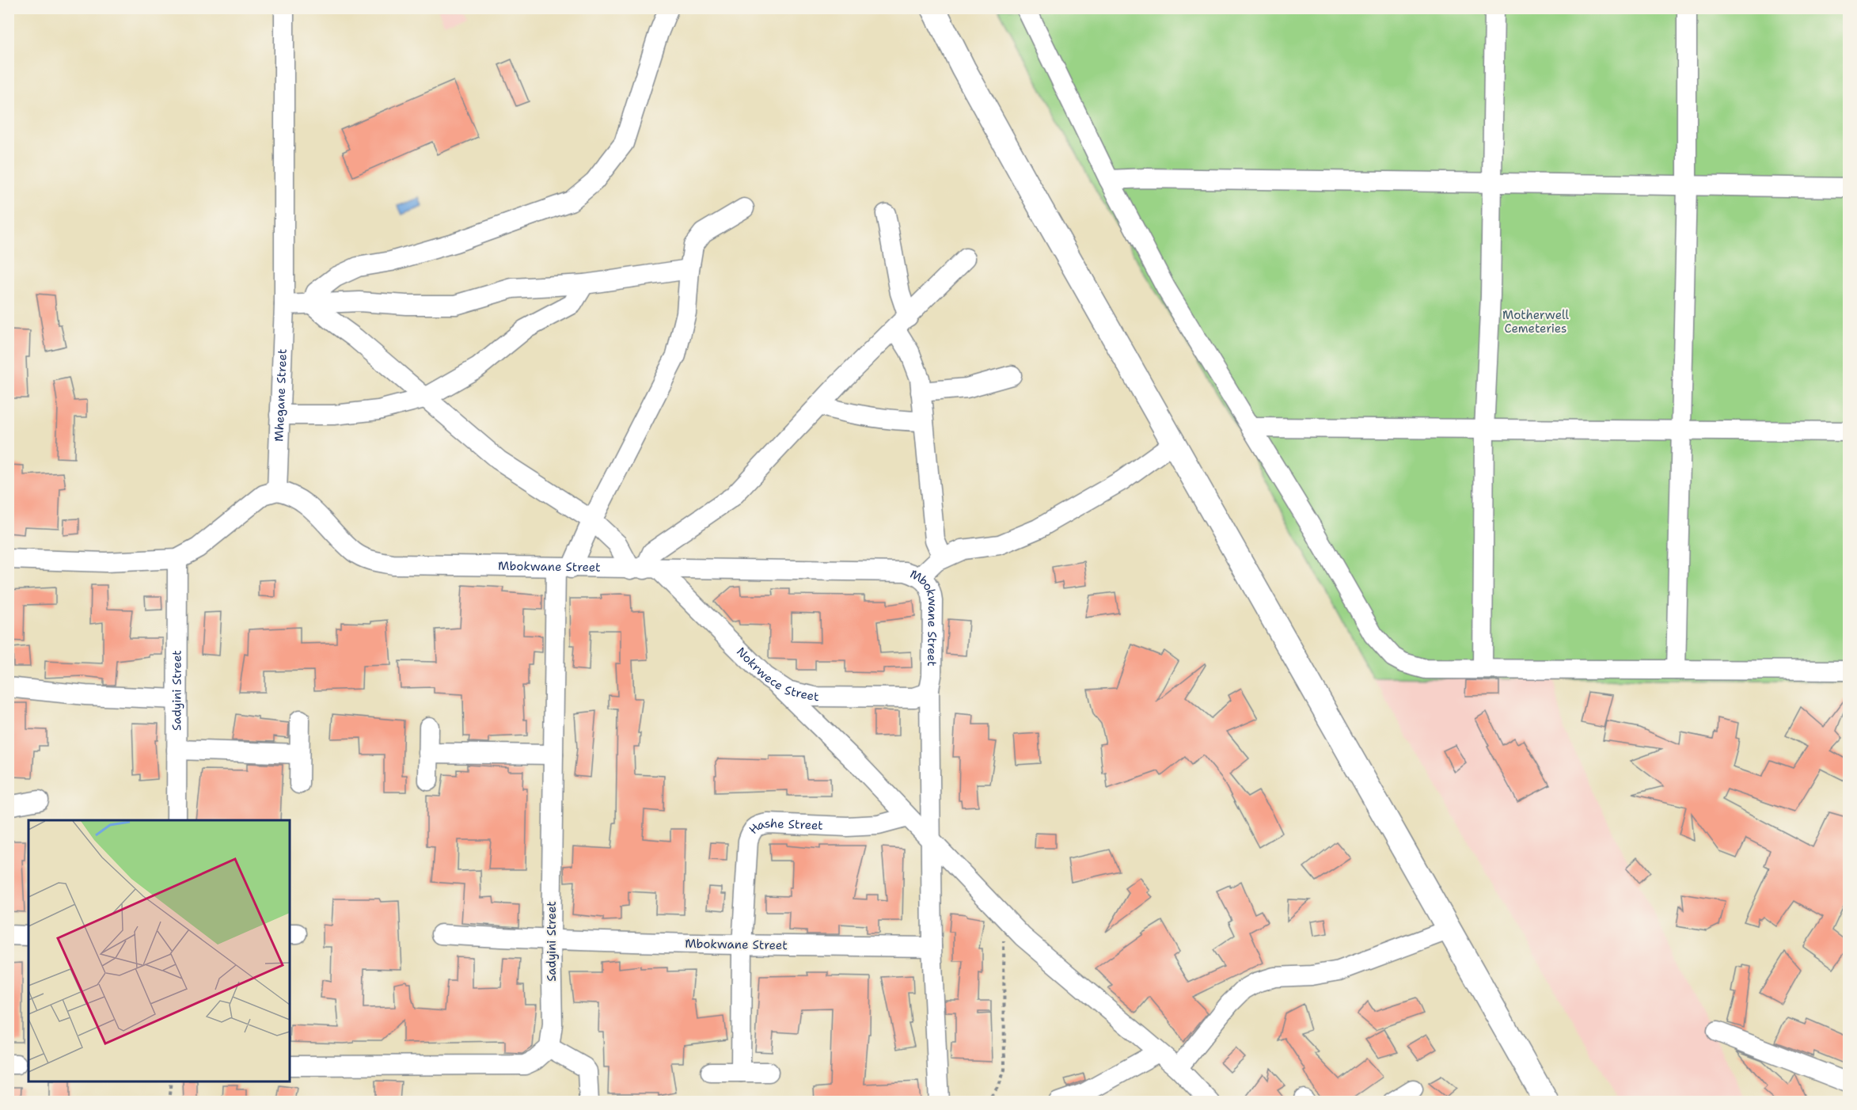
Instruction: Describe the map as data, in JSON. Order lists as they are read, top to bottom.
{
  "streets": {
    "street": [
      "Mhegane Street",
      "Mbokwane Street",
      "Nokrwece Street",
      "Sadyini Street",
      "Hashe Street"
    ]
  },
  "crossings": [
    ["Mhegane Street", "Mbokwane Street"],
    ["Mbokwane Street", "Nokrwece Street"],
    ["Mbokwane Street", "Sadyini Street"],
    ["Mbokwane Street", "Hashe Street"]
  ],
  "parks": ["Motherwell Cemeteries"]
}
